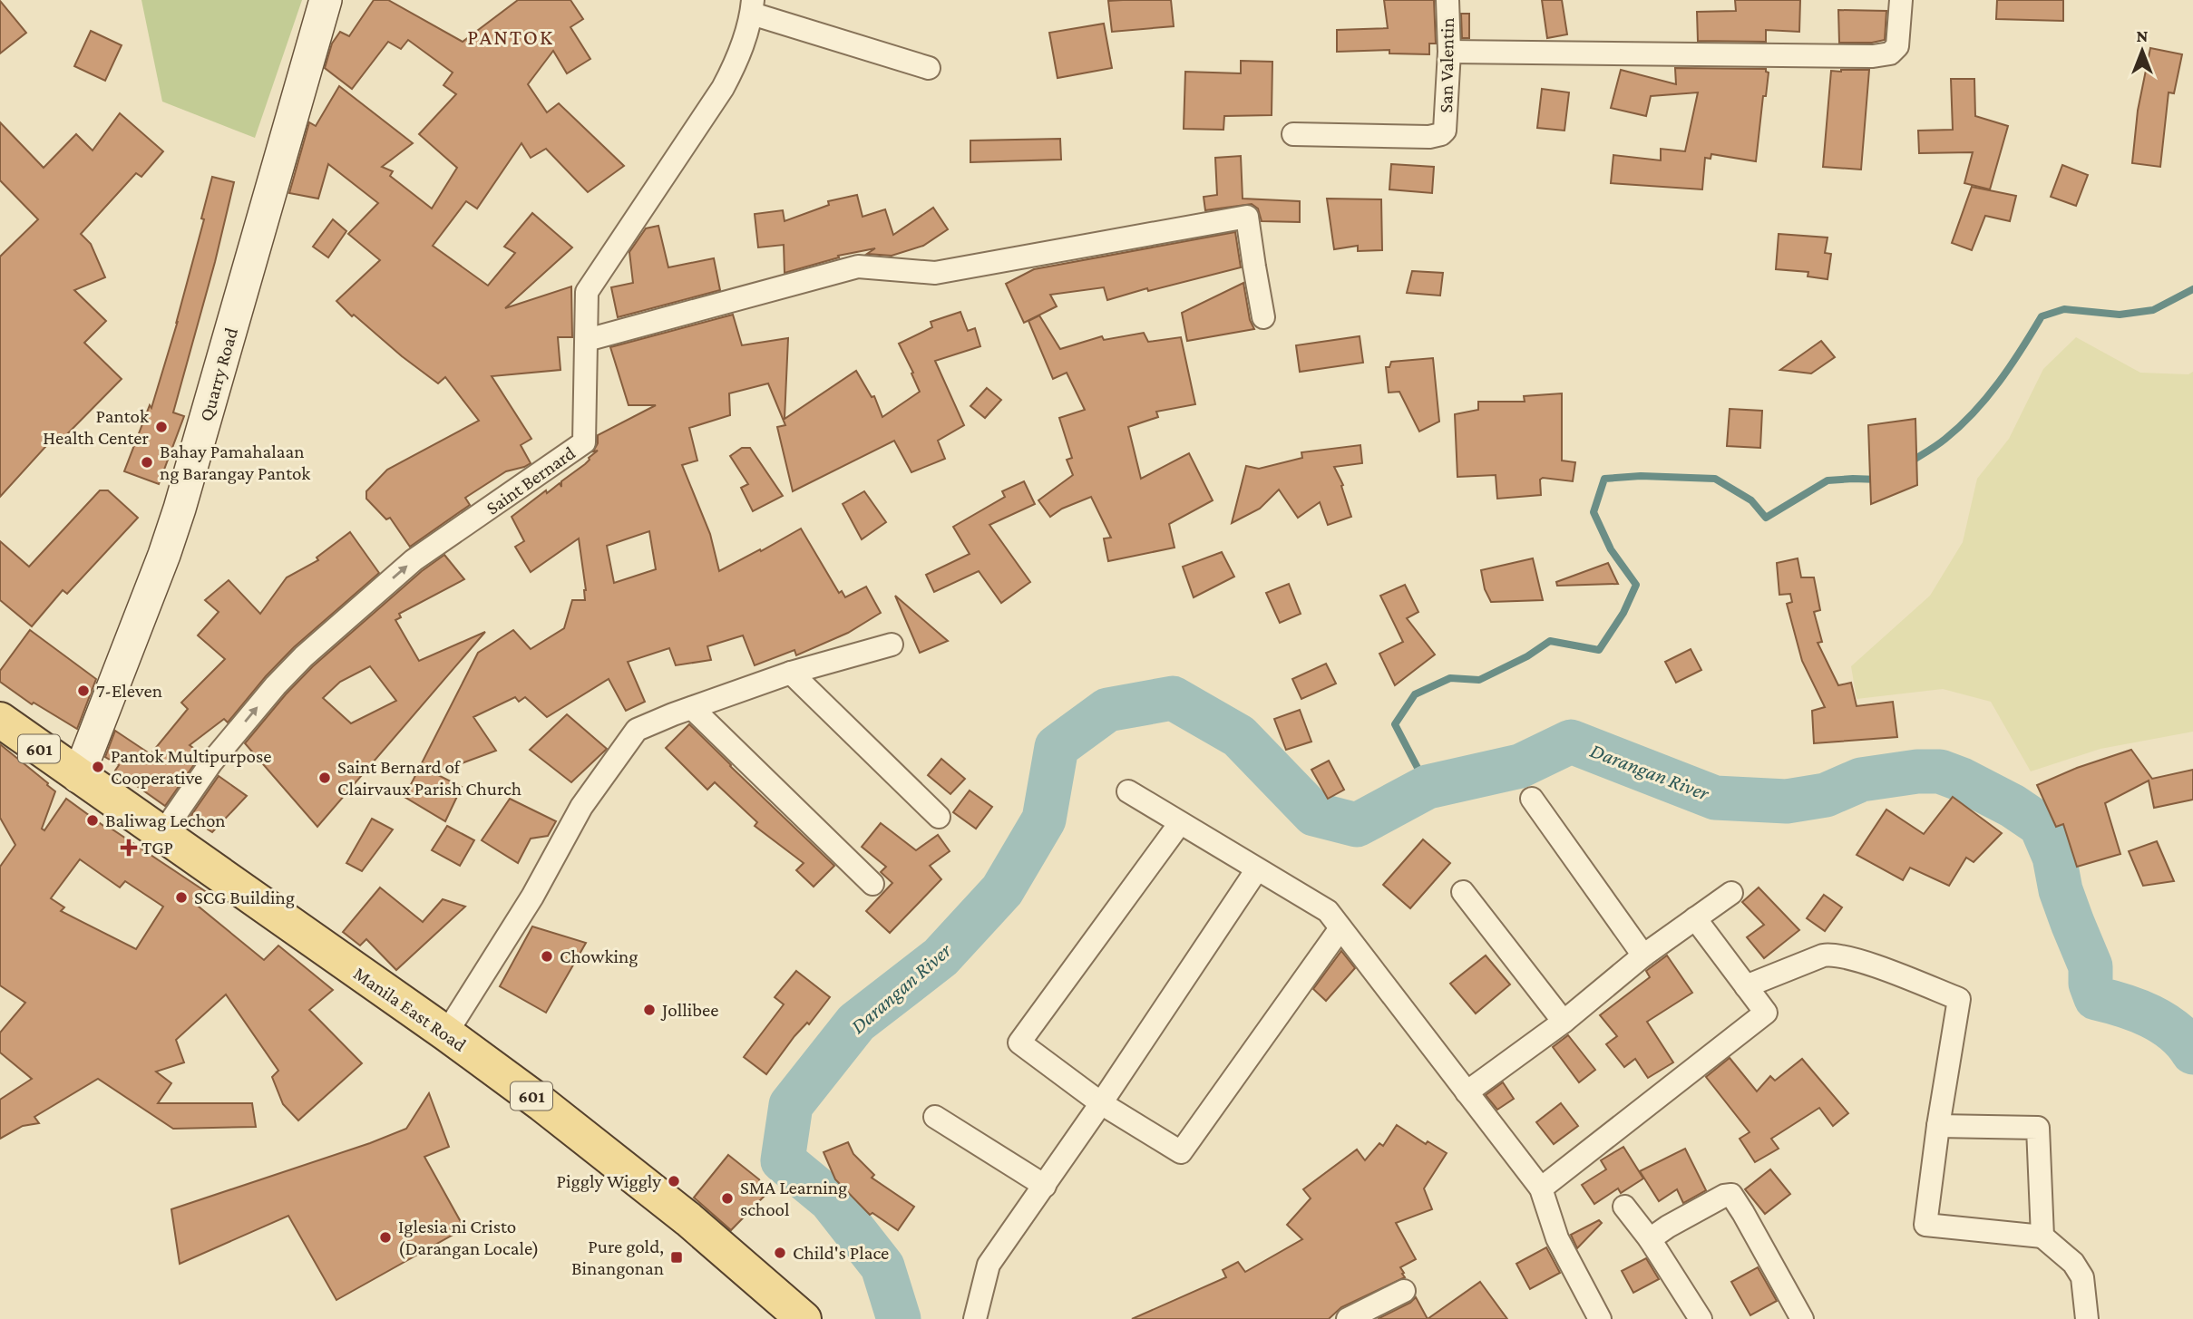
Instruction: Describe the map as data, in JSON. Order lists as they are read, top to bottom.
{
  "streets": {
    "main road": ["601", "Manila East Road"],
    "street": ["San Valentin", "Quarry Road", "Saint Bernard"]
  },
  "crossings": [
    ["Quarry Road", "Manila East Road"],
    ["Saint Bernard", "Manila East Road"]
  ],
  "one_way": ["Saint Bernard"],
  "districts": ["PANTOK"],
  "water": ["Darangan River"],
  "places": {
    "other": [
      "Pantok Health Center",
      "Bahay Pamahalaan ng Barangay Pantok",
      "7-Eleven",
      "Pantok Multipurpose Cooperative",
      "Saint Bernard of Clairvaux Parish Church",
      "Baliwag Lechon",
      "SCG Building",
      "Chowking",
      "Jollibee",
      "Piggly Wiggly",
      "SMA Learning school",
      "Iglesia ni Cristo (Darangan Locale)",
      "Child's Place"
    ],
    "health": ["TGP"],
    "transit": ["Pure gold, Binangonan"]
  },
  "north": "top"
}
